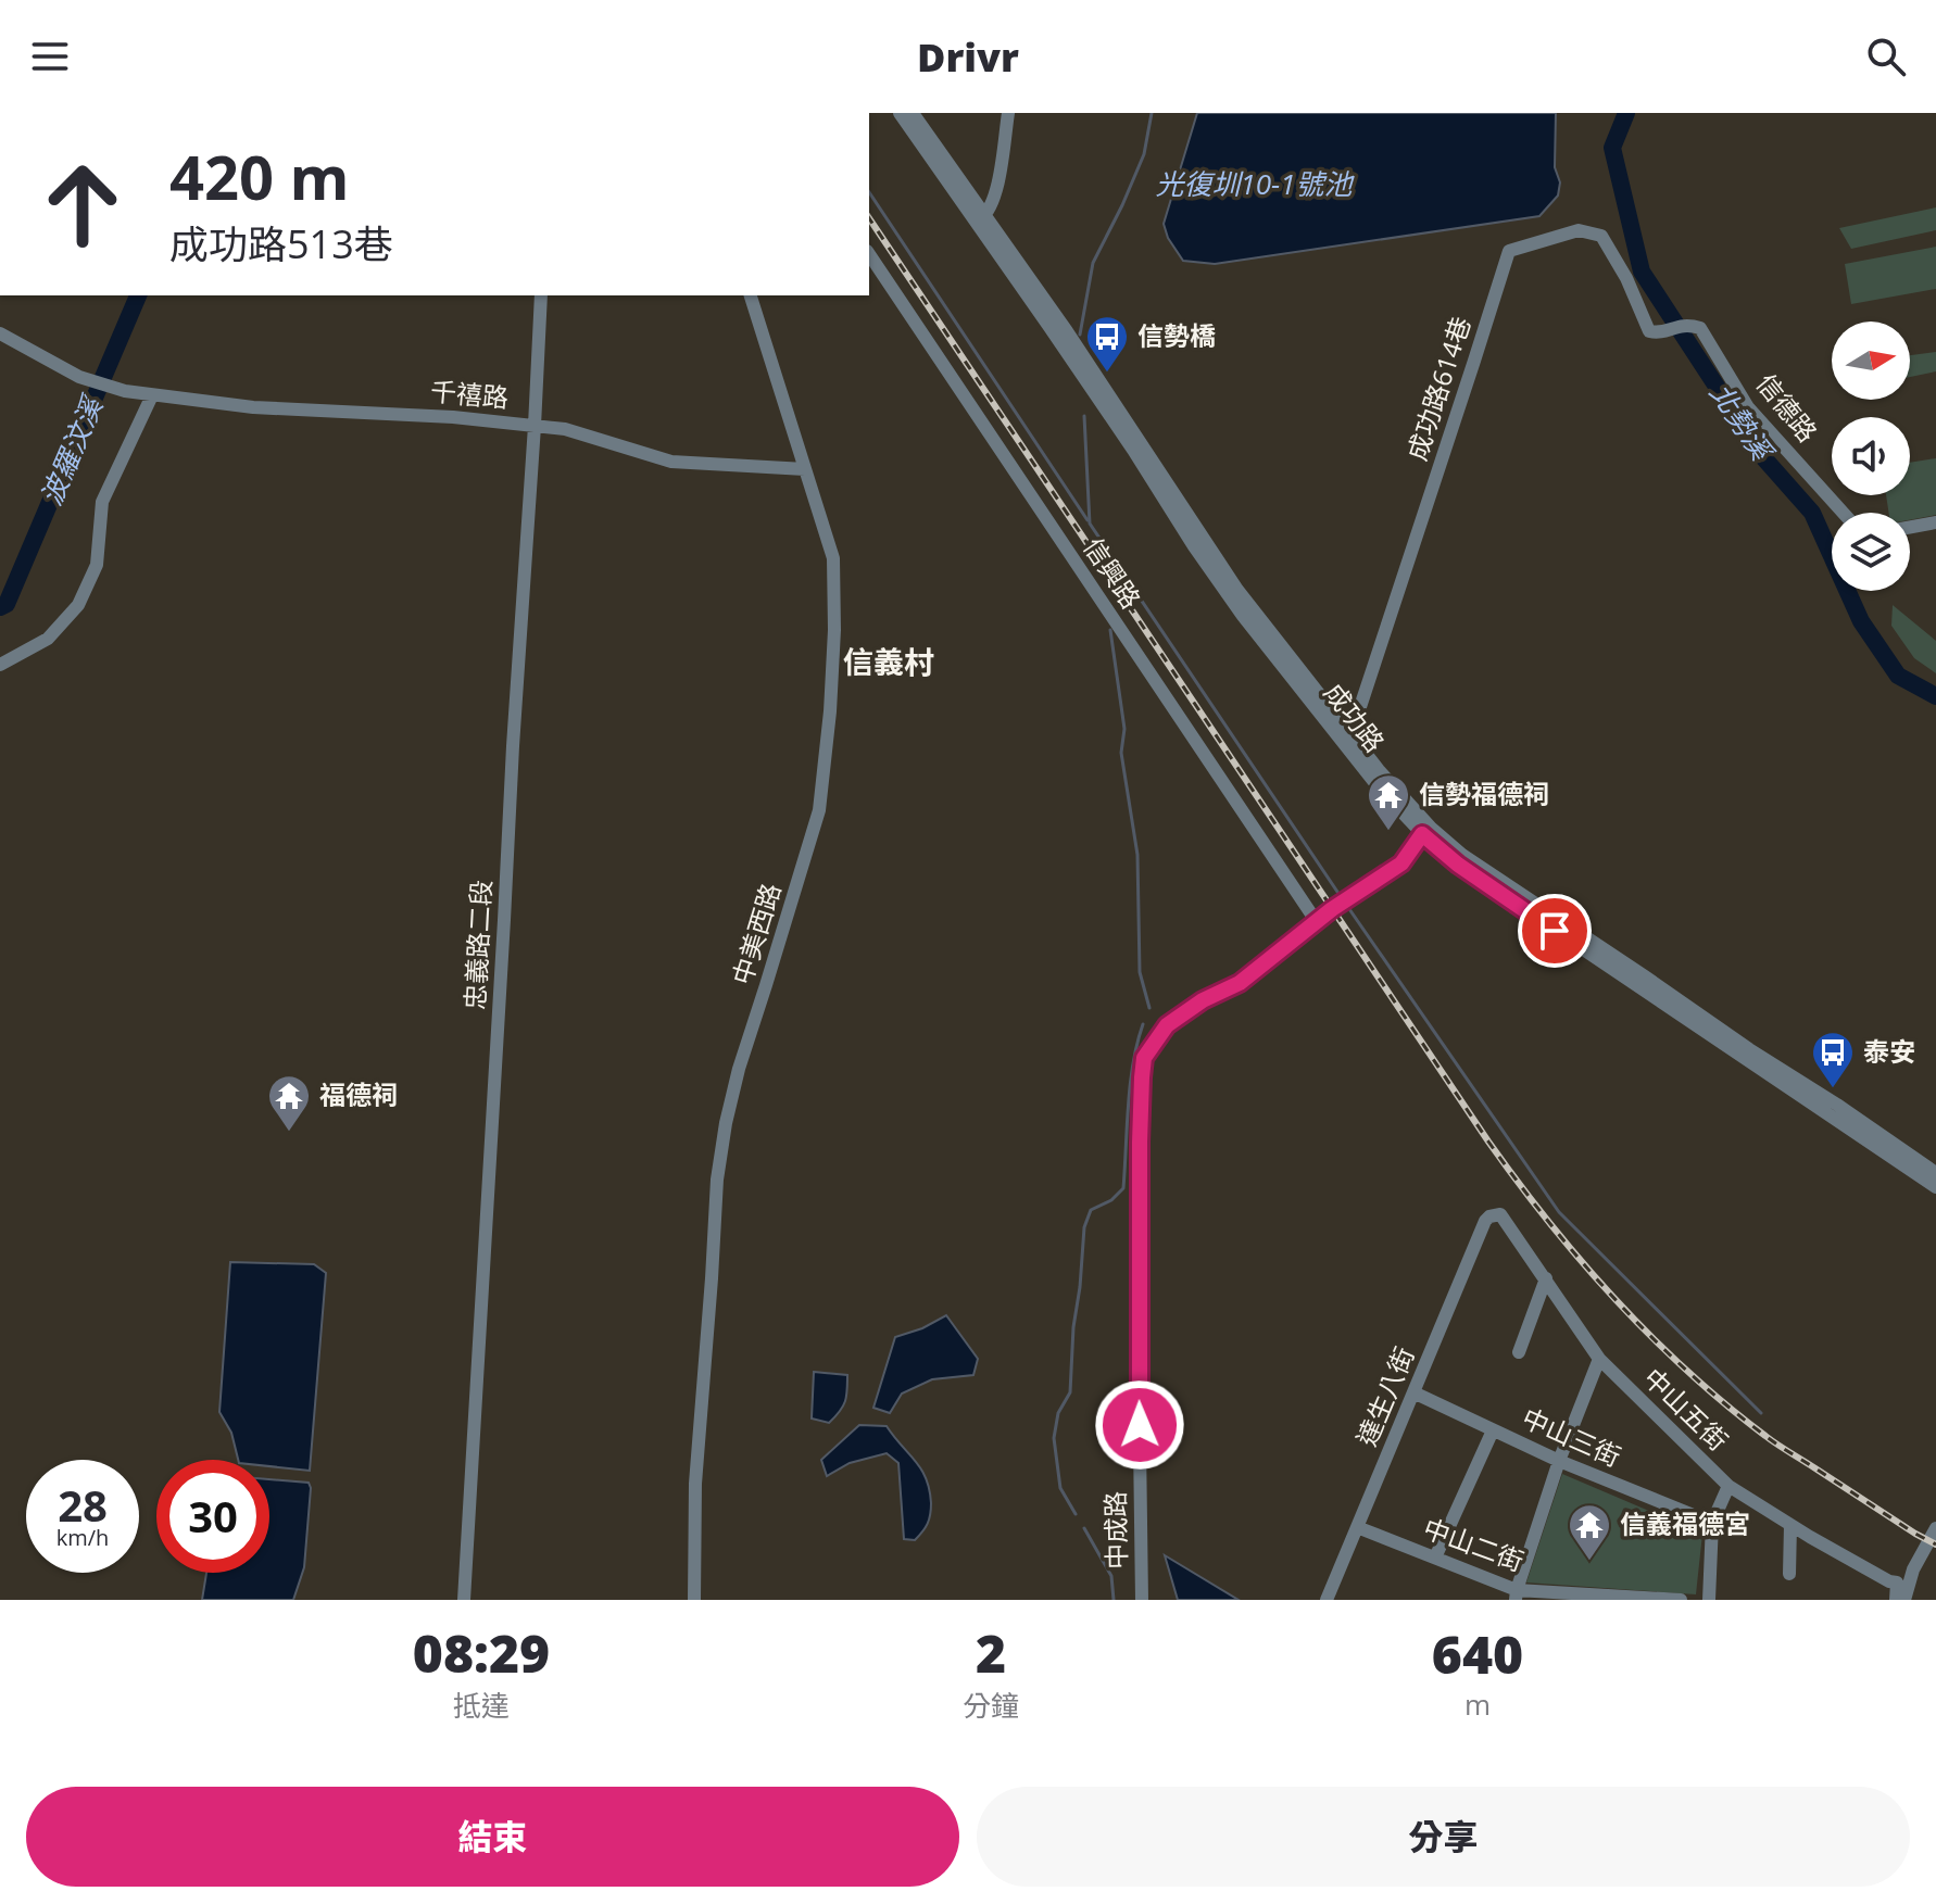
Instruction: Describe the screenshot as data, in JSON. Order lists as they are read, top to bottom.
{
  "streets": {
    "street": [
      "成功路614巷",
      "千禧路",
      "信德路",
      "信興路",
      "成功路",
      "中美西路",
      "忠義路二段",
      "達生八街",
      "中山五街",
      "中山三街",
      "中成路",
      "中山二街"
    ]
  },
  "crossings": [
    ["成功路614巷", "信德路"],
    ["成功路614巷", "成功路"],
    ["千禧路", "中美西路"],
    ["千禧路", "忠義路二段"],
    ["信興路", "中成路"],
    ["成功路", "中成路"],
    ["達生八街", "中山五街"],
    ["達生八街", "中山三街"],
    ["達生八街", "中山二街"]
  ],
  "districts": ["信義村"],
  "water": ["光復圳10-1號池", "北勢溪", "波羅汶溪"],
  "places": {
    "bus stop": ["信勢橋", "泰安"],
    "temple": ["信勢福德祠", "福德祠", "信義福德宮"]
  },
  "north": "right",
  "page": {
    "header": "Drivr",
    "turn": ["420 m", "成功路513巷"],
    "speed": "28 km/h",
    "limit": "30",
    "eta": [
      "08:29",
      "抵達",
      "2",
      "分鐘",
      "640",
      "m"
    ],
    "buttons": ["結束", "分享"]
  }
}
